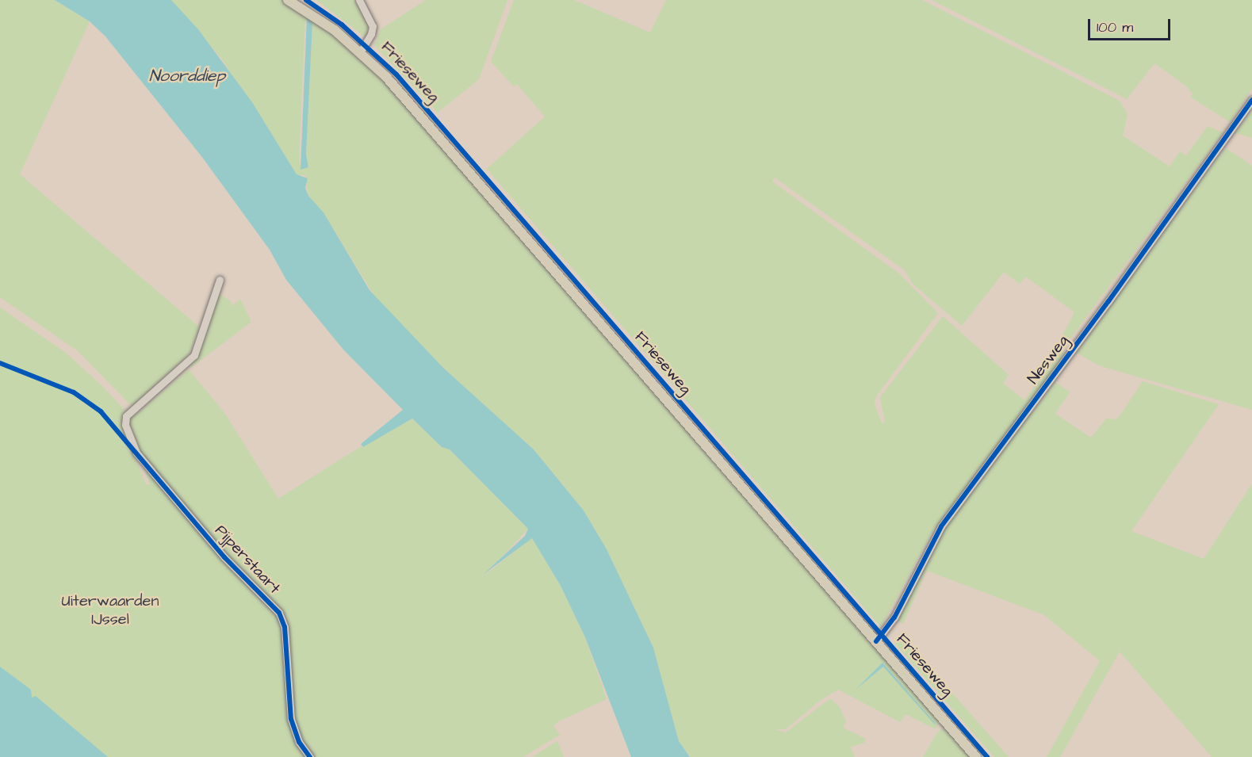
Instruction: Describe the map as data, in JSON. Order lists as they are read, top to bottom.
{
  "streets": {
    "main road": ["Frieseweg"],
    "street": ["Nesweg", "Pijperstaart"]
  },
  "crossings": [
    ["Frieseweg", "Nesweg"]
  ],
  "water": ["Noorddiep"],
  "parks": ["Uiterwaarden IJssel"],
  "scale_bar": "100 m"
}
